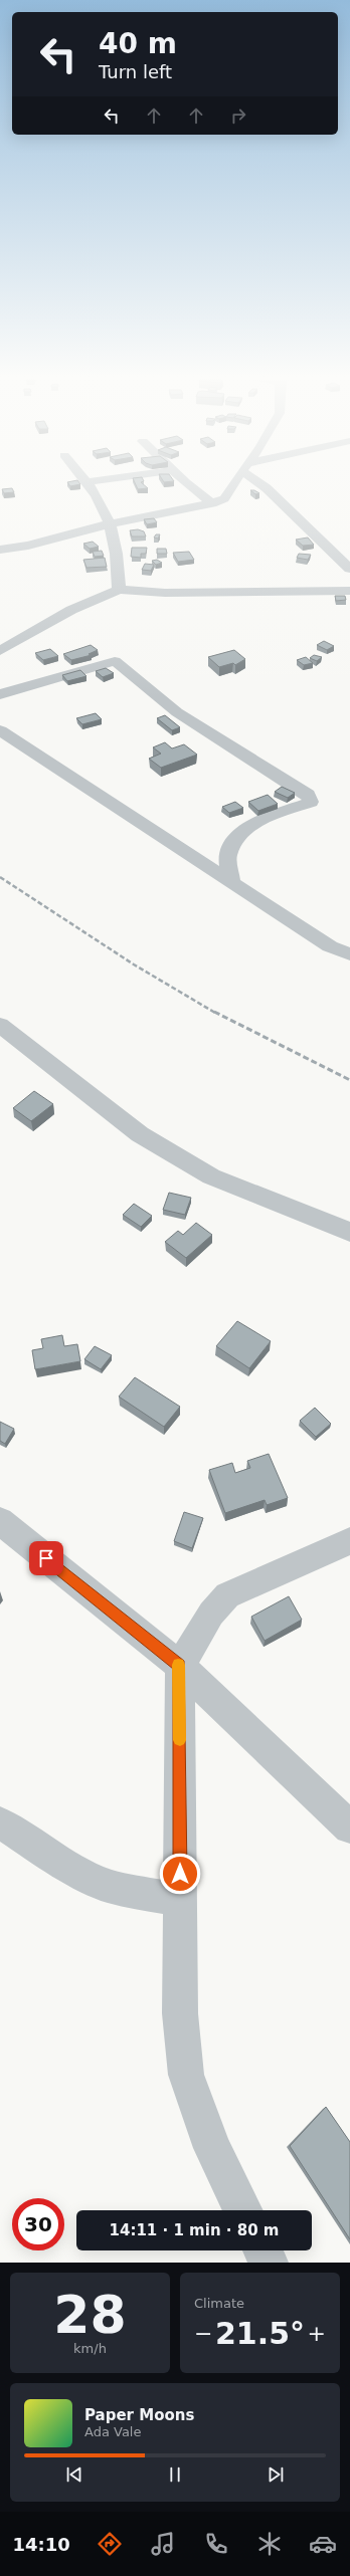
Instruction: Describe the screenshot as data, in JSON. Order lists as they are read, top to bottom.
{
  "page": {
    "turn": ["40 m", "Turn left"],
    "limit": "30",
    "trip": "14:11 · 1 min · 80 m",
    "tile": [
      ["28", "km/h"],
      "Climate"
    ],
    "heat": ["−", "21.5°", "+"],
    "song": ["Paper Moons", "Ada Vale"],
    "tabs": "14:10"
  }
}
